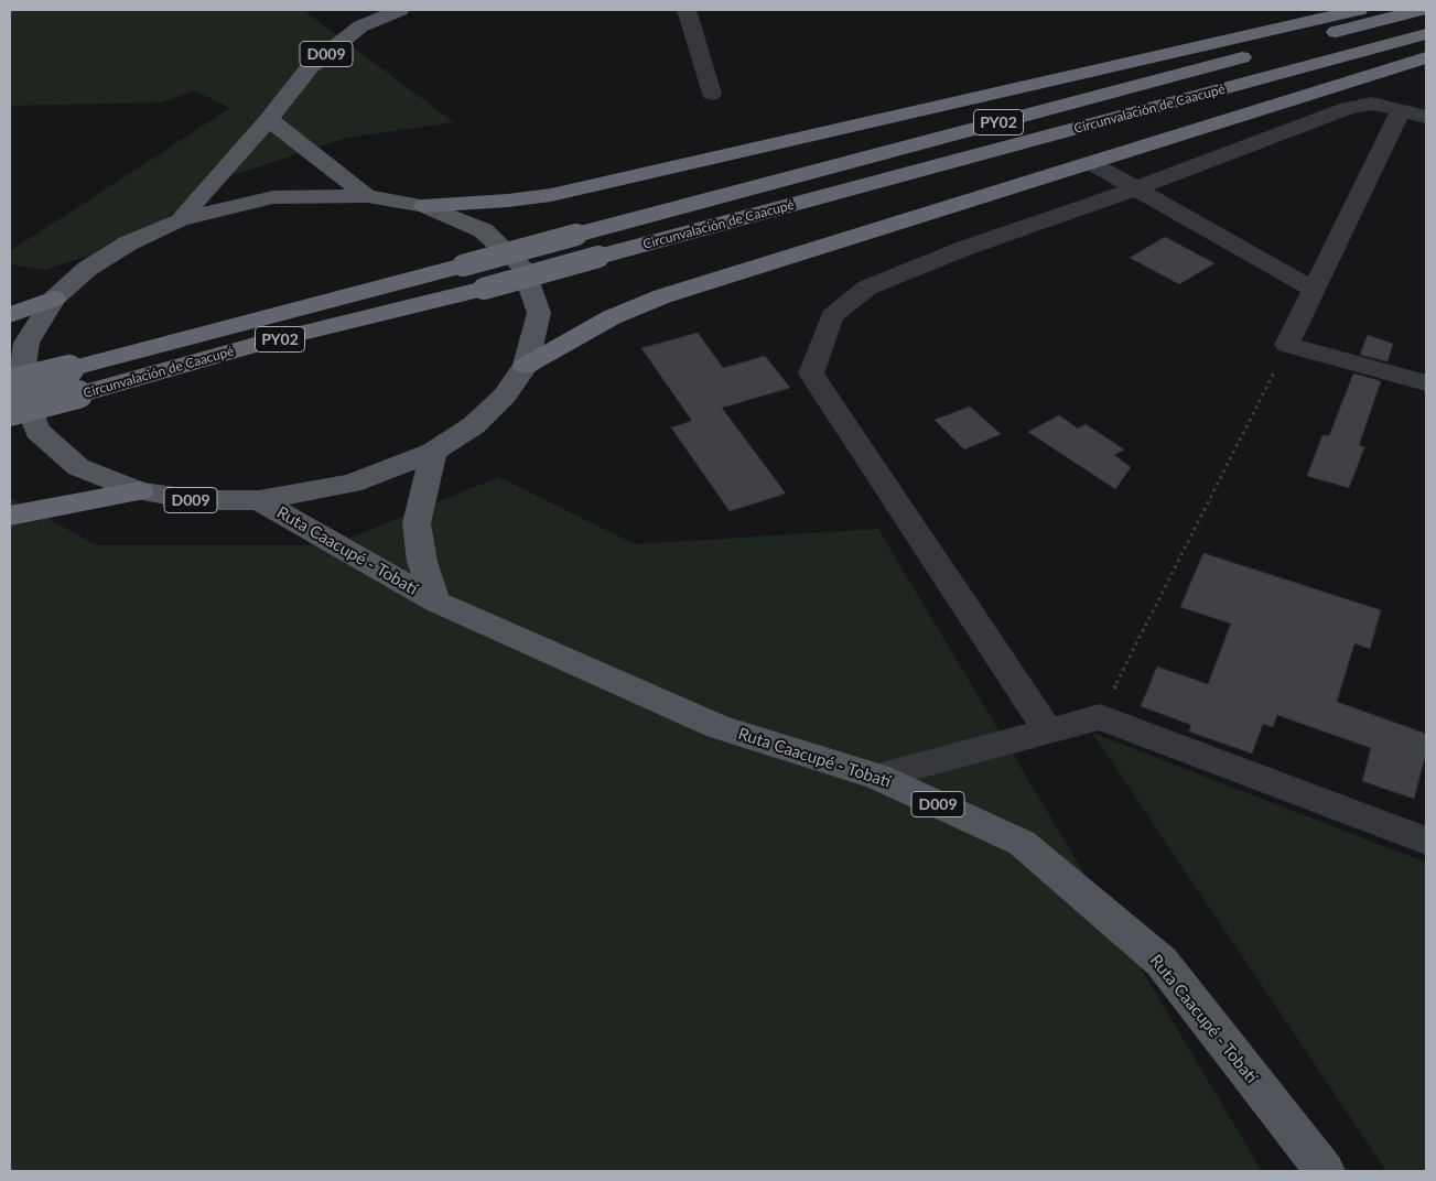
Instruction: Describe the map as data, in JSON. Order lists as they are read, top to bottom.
{
  "streets": {
    "highway": ["Circunvalación de Caacupé", "PY02"],
    "main road": ["D009", "Ruta Caacupé - Tobatí"]
  },
  "crossings": [
    ["D009", "Ruta Caacupé - Tobatí"]
  ]
}
